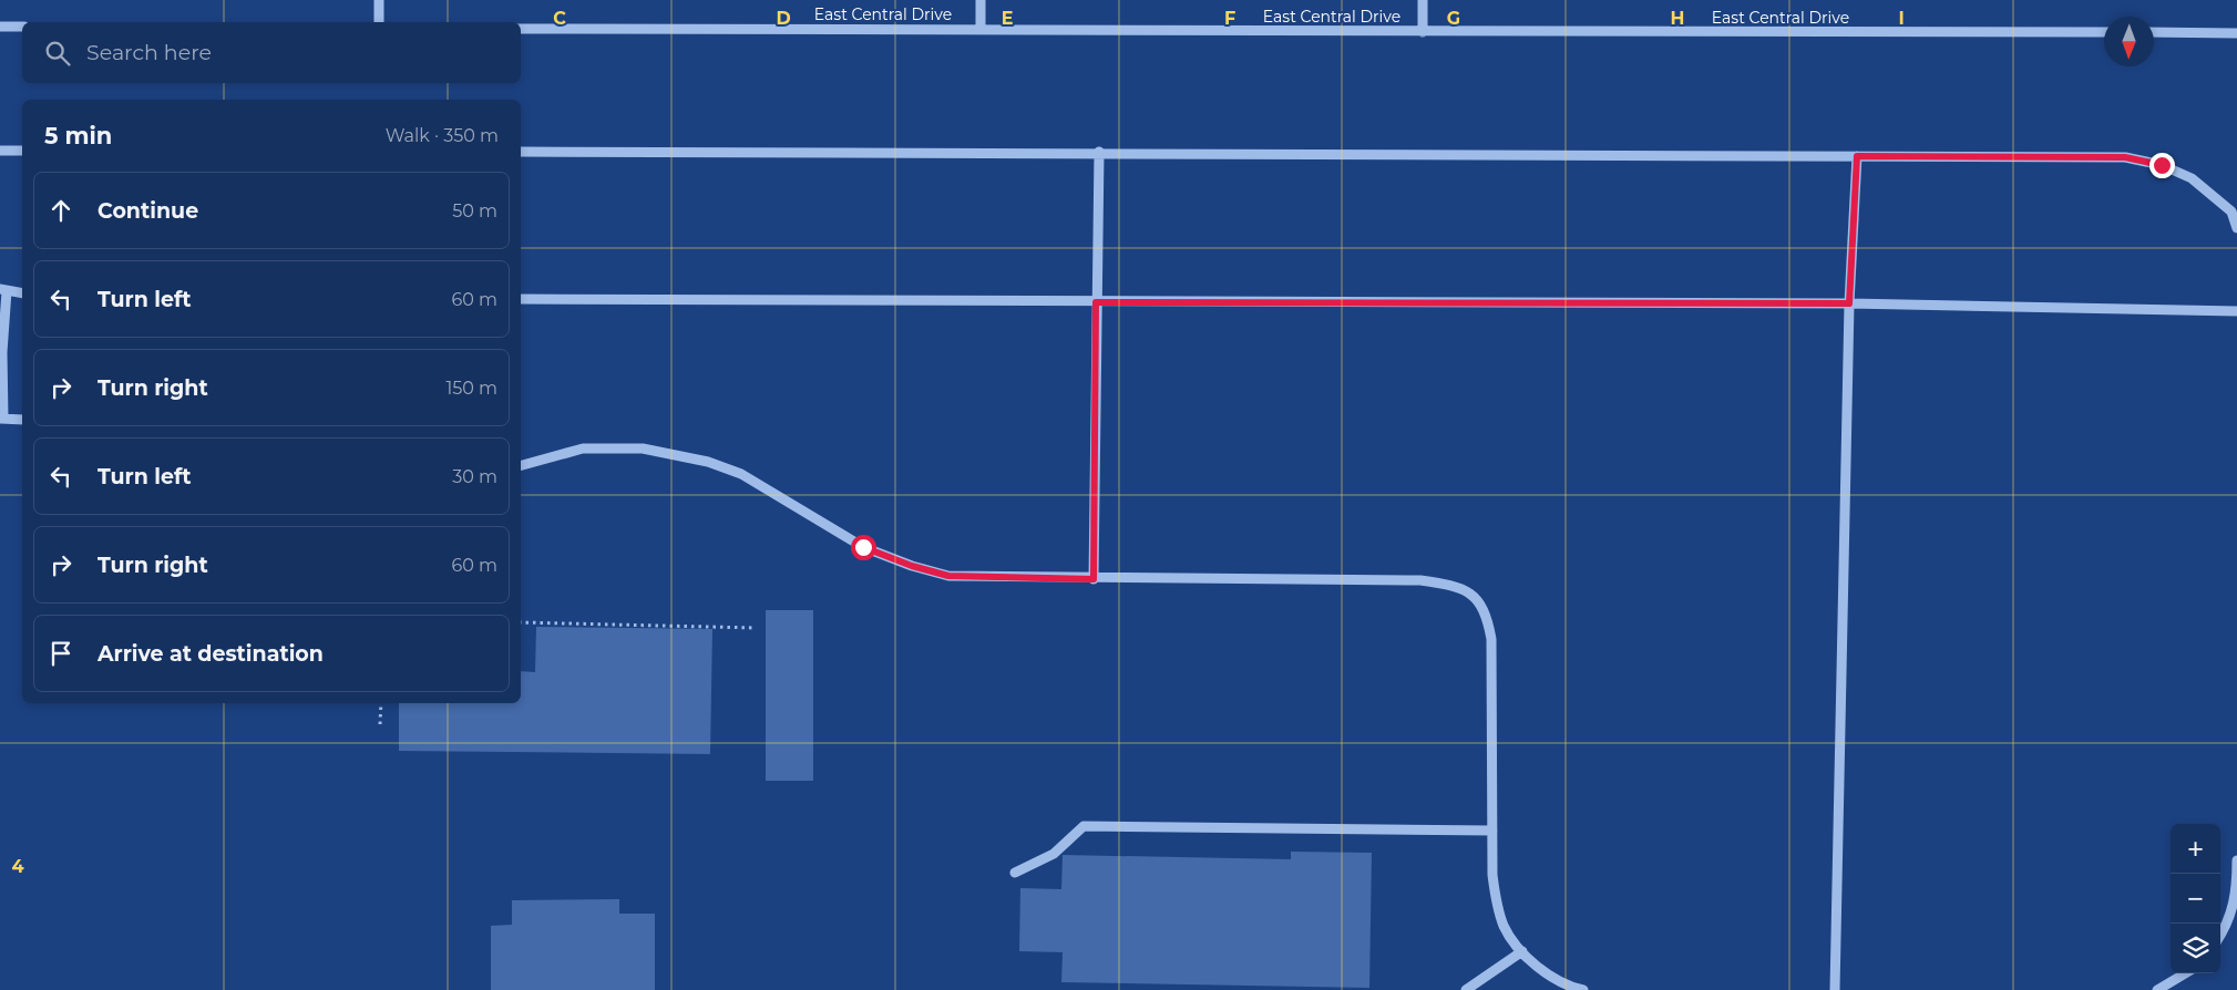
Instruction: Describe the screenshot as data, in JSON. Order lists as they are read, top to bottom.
{
  "streets": {
    "street": ["East Central Drive"]
  },
  "north": "bottom",
  "page": {
    "search": "Search here",
    "heading": ["5 min", "Walk · 350 m"],
    "list": [
      ["Continue", "50 m"],
      ["Turn left", "60 m"],
      ["Turn right", "150 m"],
      ["Turn left", "30 m"],
      ["Turn right", "60 m"],
      "Arrive at destination"
    ],
    "map_buttons": ["+", "−"]
  },
  "grid": {
    "columns": [
      "C",
      "D",
      "E",
      "F",
      "G",
      "H",
      "I"
    ],
    "rows": ["4"]
  }
}
